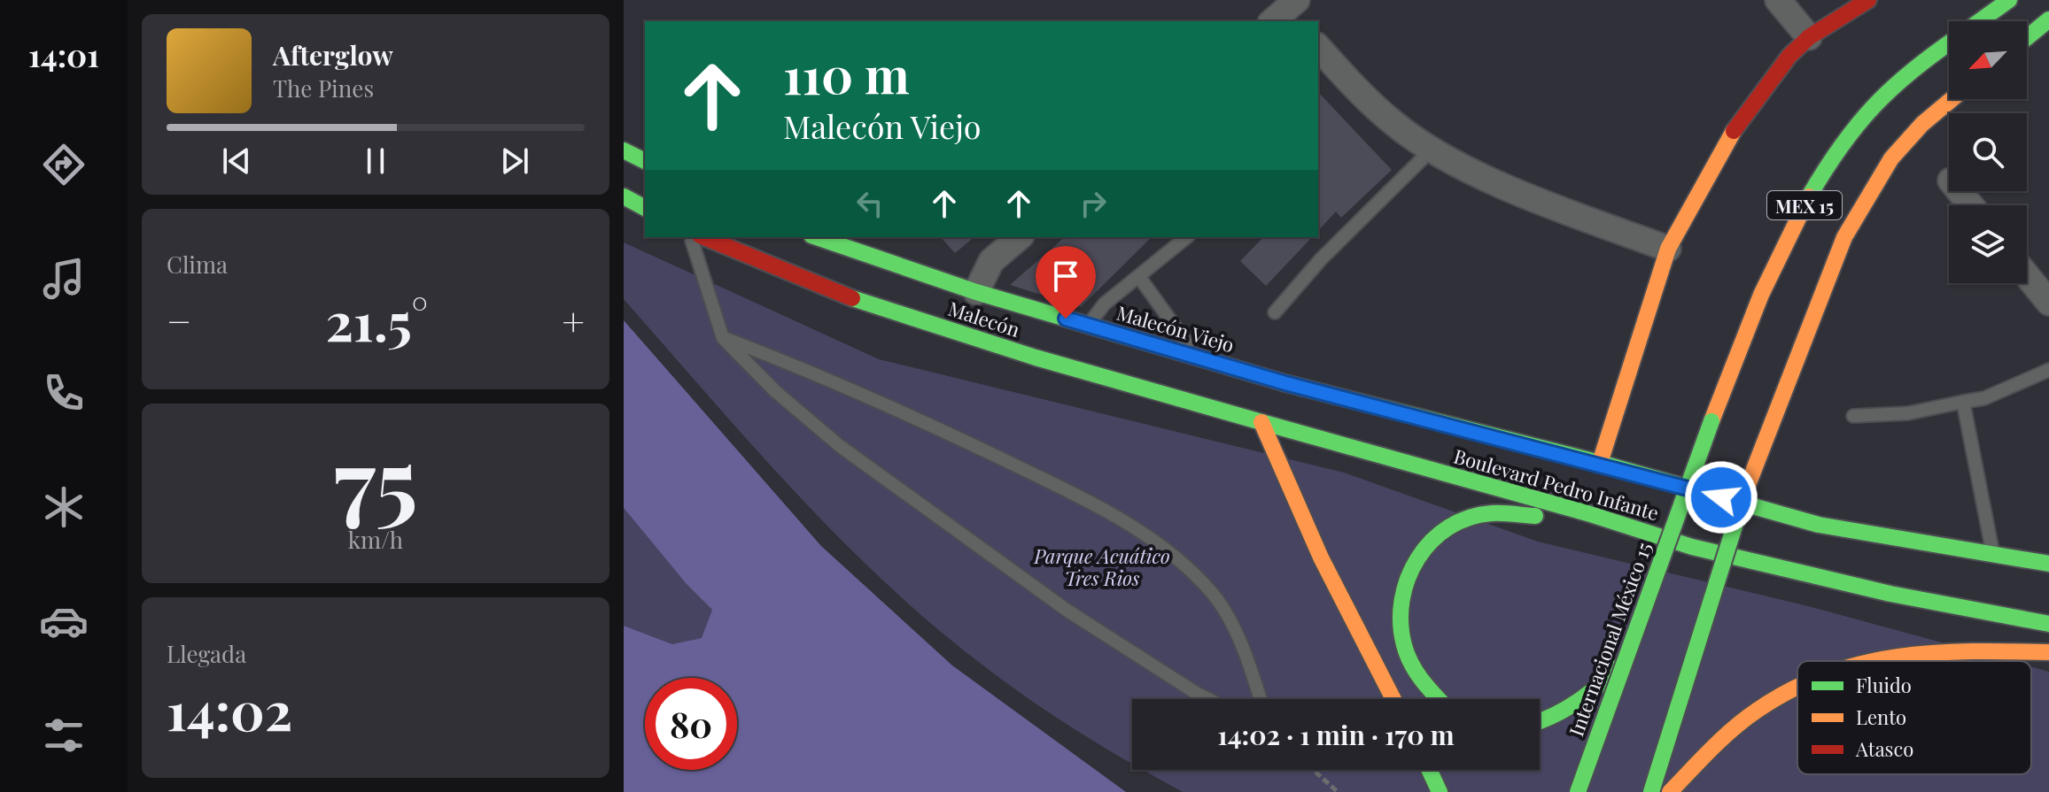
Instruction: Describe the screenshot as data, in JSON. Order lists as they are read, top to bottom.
{
  "streets": {
    "main road": [
      "MEX 15",
      "Malecón",
      "Malecón Viejo",
      "Boulevard Pedro Infante",
      "Internacional México 15"
    ]
  },
  "crossings": [
    ["Malecón", "Boulevard Pedro Infante"],
    ["Malecón Viejo", "Boulevard Pedro Infante"]
  ],
  "parks": ["Parque Acuático Tres Rios"],
  "legend": ["Fluido", "Lento", "Atasco"],
  "north": "bottom left",
  "page": {
    "tabs": "14:01",
    "turn": ["110 m", "Malecón Viejo"],
    "song": ["Afterglow", "The Pines"],
    "tile": [
      "Clima",
      ["75", "km/h"],
      ["Llegada", "14:02"]
    ],
    "heat": ["−", "21.5°", "+"],
    "limit": "80",
    "trip": "14:02 · 1 min · 170 m"
  }
}
